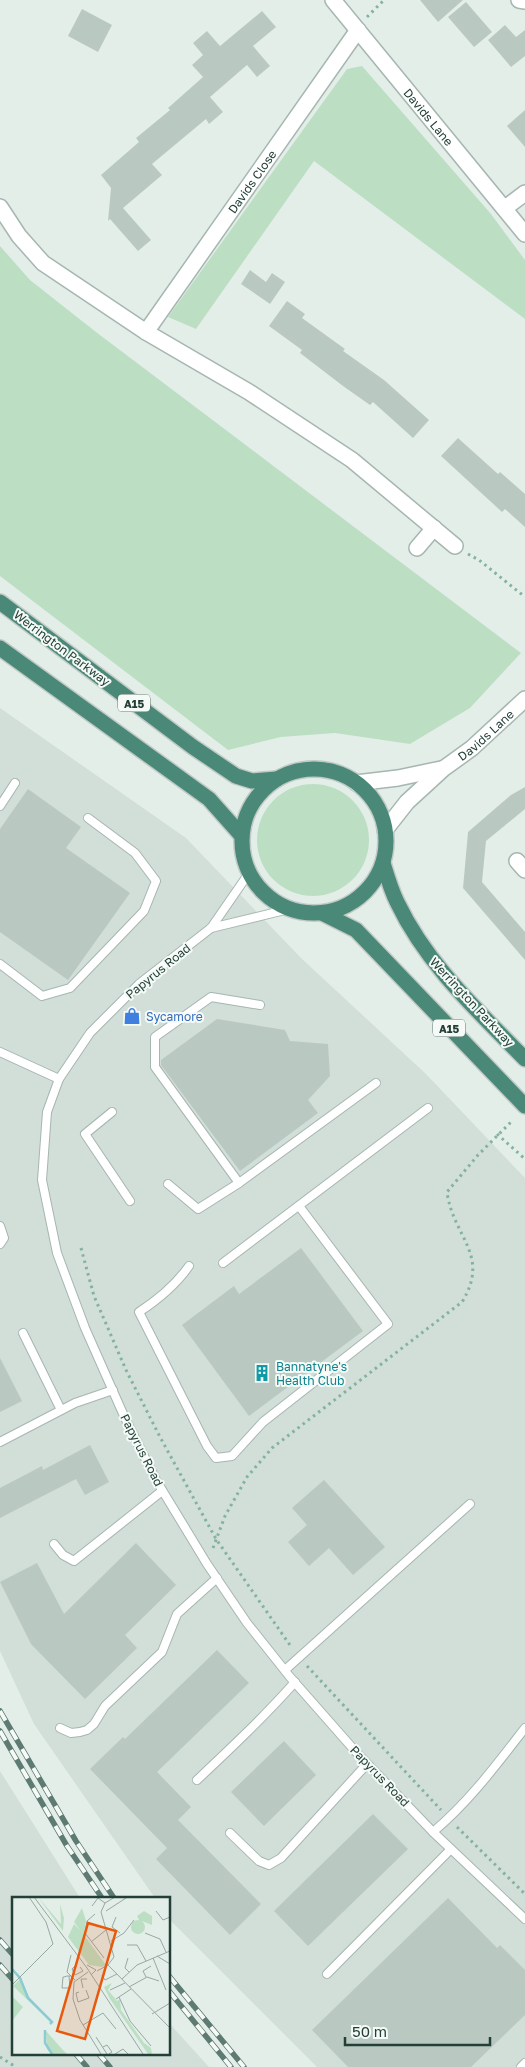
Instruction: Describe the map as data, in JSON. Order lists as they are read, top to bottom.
{
  "streets": {
    "highway": ["Werrington Parkway", "A15"],
    "street": ["Davids Lane", "Davids Close"],
    "lane": ["Papyrus Road"]
  },
  "crossings": [
    ["Davids Lane", "Davids Close"],
    ["Davids Lane", "Werrington Parkway"],
    ["Davids Lane", "A15"],
    ["Davids Lane", "Papyrus Road"],
    ["Werrington Parkway", "A15"],
    ["Werrington Parkway", "Papyrus Road"],
    ["A15", "Papyrus Road"]
  ],
  "places": {
    "shop": ["Sycamore"],
    "building": ["Bannatyne's Health Club"]
  },
  "scale_bar": "50 m"
}
